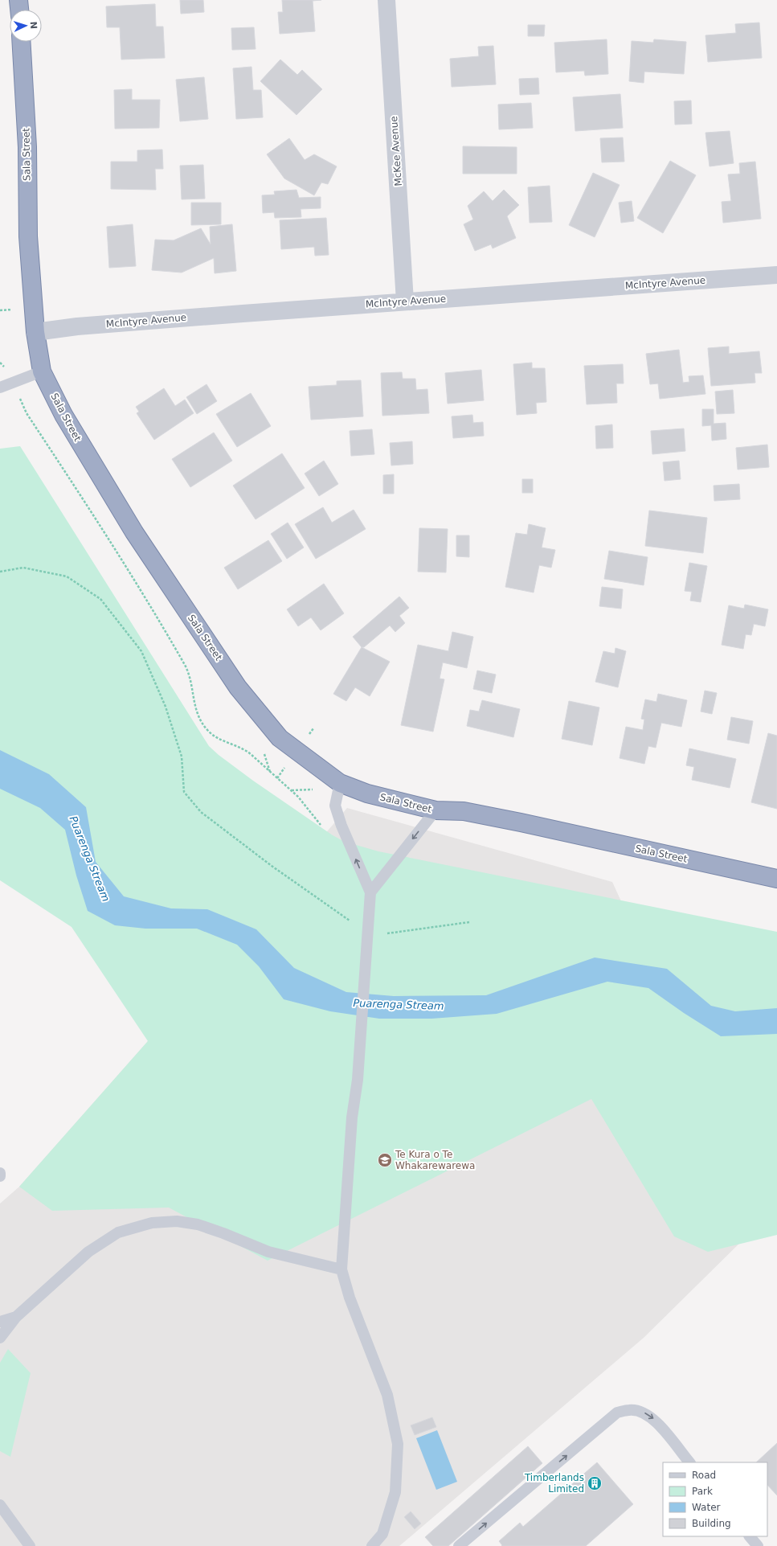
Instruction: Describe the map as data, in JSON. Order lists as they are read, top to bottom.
{
  "streets": {
    "highway": ["Sala Street"],
    "street": ["McKee Avenue", "McIntyre Avenue"]
  },
  "crossings": [
    ["McKee Avenue", "McIntyre Avenue"],
    ["Sala Street", "McIntyre Avenue"]
  ],
  "water": ["Puarenga Stream"],
  "places": {
    "school or university": ["Te Kura o Te Whakarewarewa"],
    "building": ["Timberlands Limited"]
  },
  "legend": [
    "Road",
    "Park",
    "Water",
    "Building"
  ],
  "north": "right"
}
